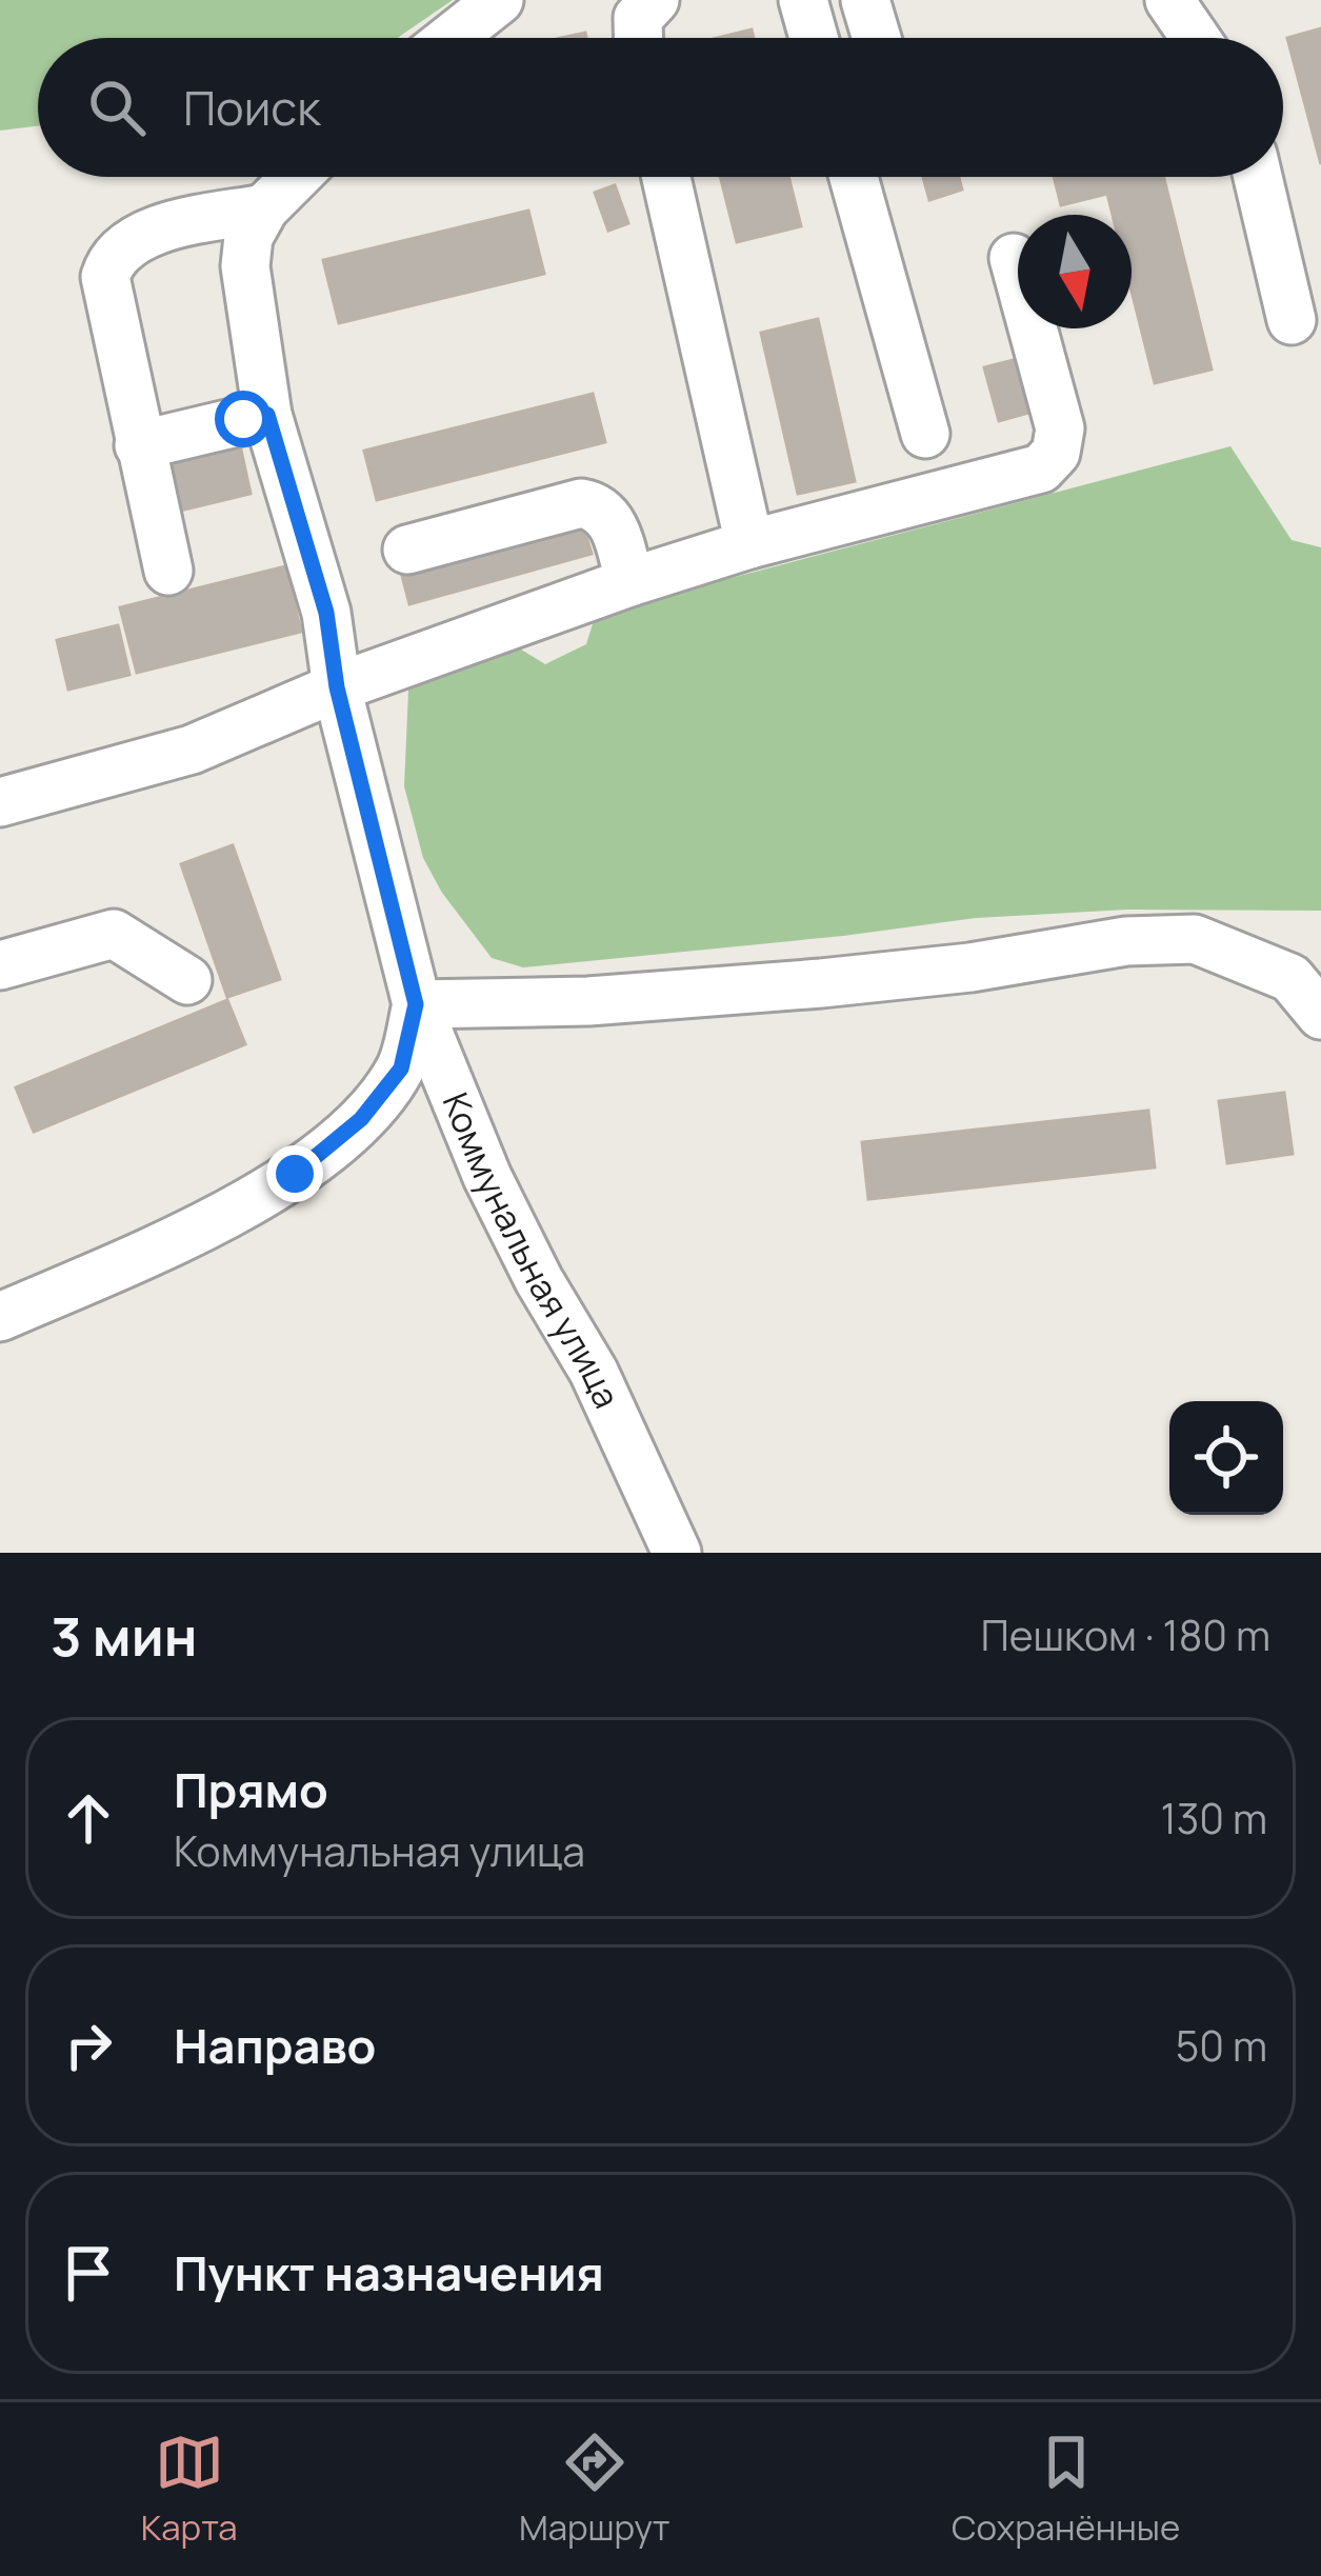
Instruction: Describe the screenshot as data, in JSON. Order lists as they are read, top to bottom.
{
  "streets": {
    "street": ["Коммунальная улица"]
  },
  "north": "bottom",
  "page": {
    "search": "Поиск",
    "heading": ["3 мин", "Пешком · 180 m"],
    "list": [
      ["Прямо", "Коммунальная улица", "130 m"],
      ["Направо", "50 m"],
      "Пункт назначения"
    ],
    "nav": ["Карта", "Маршрут", "Сохранённые"]
  }
}
